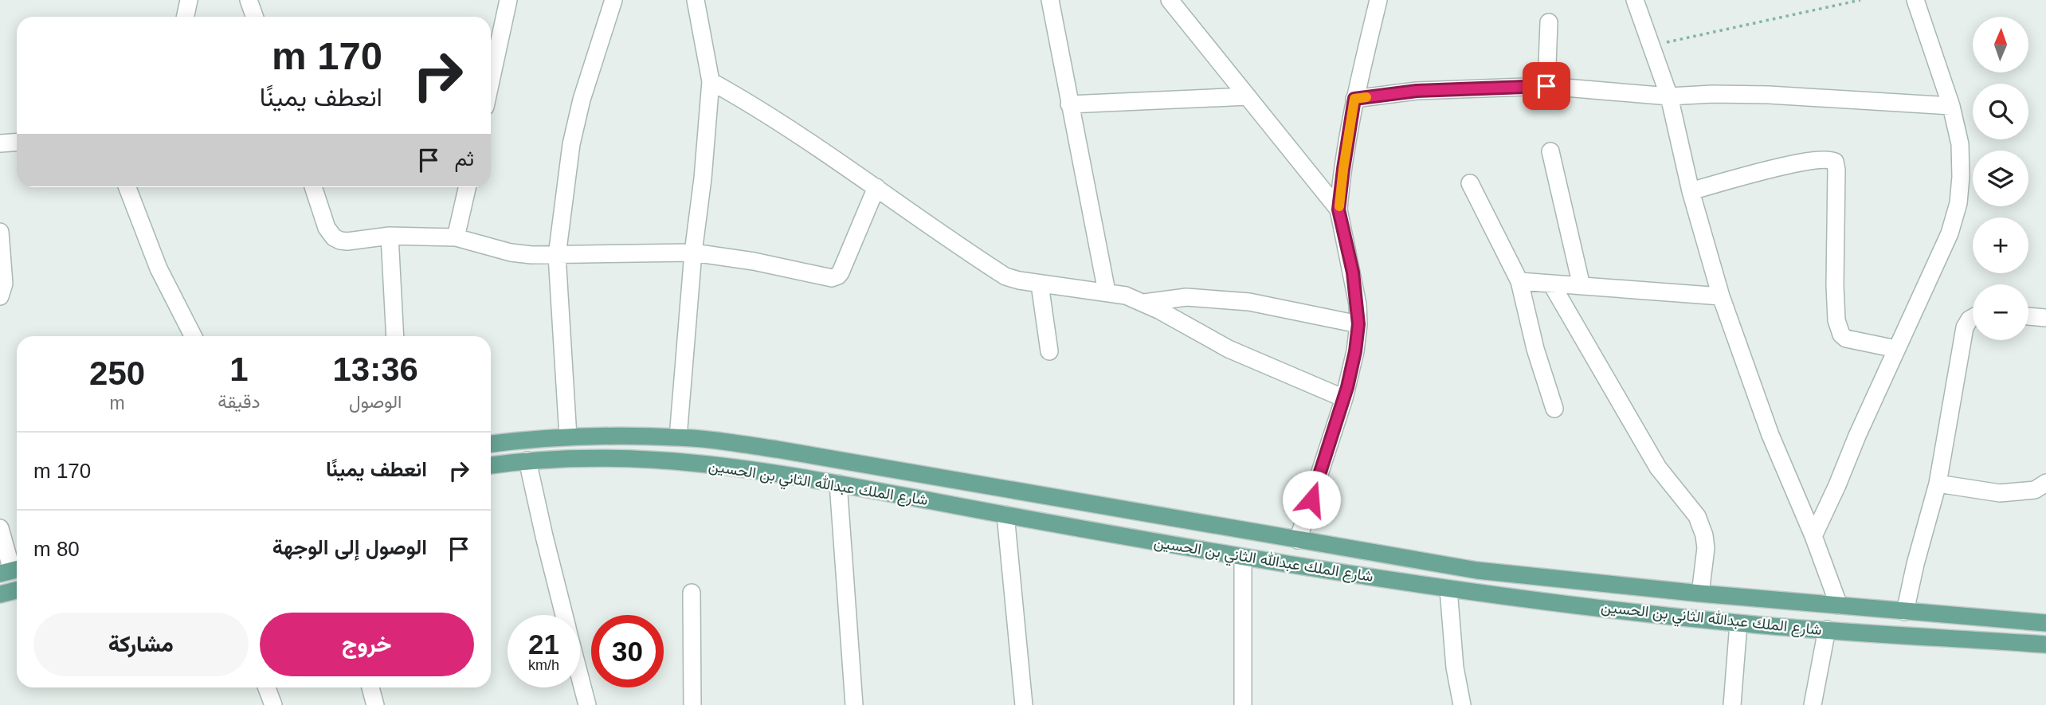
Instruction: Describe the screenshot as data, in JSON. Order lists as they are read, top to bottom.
{
  "streets": {
    "main road": ["شارع الملك عبدالله الثاني بن الحسين"]
  },
  "north": "top",
  "page": {
    "map_buttons": ["+", "−"],
    "turn": ["170 m", "انعطف يمينًا"],
    "then": "ثم",
    "eta": [
      "13:36",
      "الوصول",
      "1",
      "دقيقة",
      "250",
      "m"
    ],
    "list": [
      {
        "name": "انعطف يمينًا",
        "value": "170 m"
      },
      {
        "name": "الوصول إلى الوجهة",
        "value": "80 m"
      }
    ],
    "buttons": ["خروج", "مشاركة"],
    "speed": "21 km/h",
    "limit": "30"
  }
}
